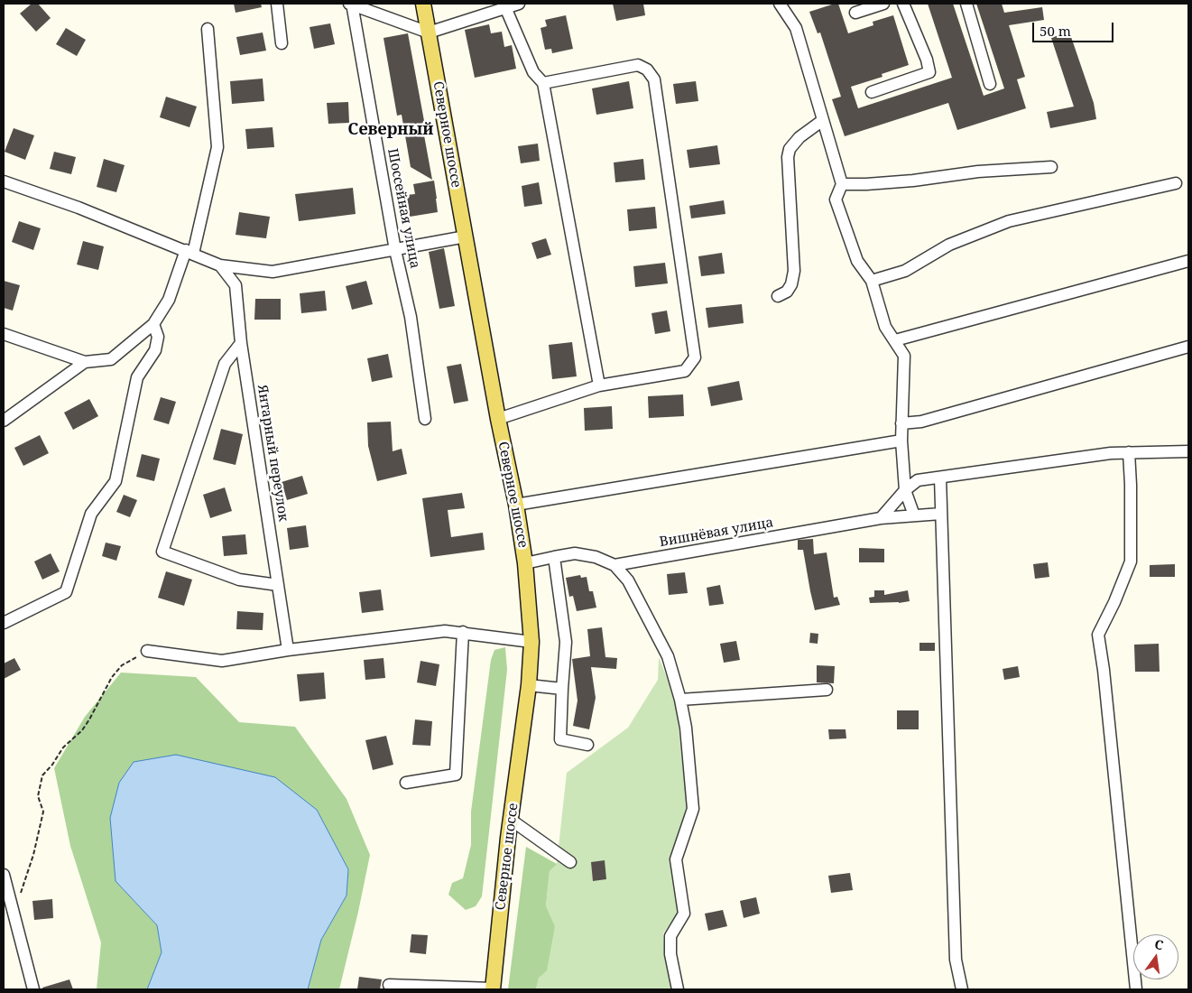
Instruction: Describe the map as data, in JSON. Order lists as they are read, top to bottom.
{
  "streets": {
    "main road": ["Северное шоссе"],
    "street": ["Шоссейная улица", "Янтарный переулок", "Вишнёвая улица"]
  },
  "districts": ["Северный"],
  "scale_bar": "50 m",
  "north": "top"
}
